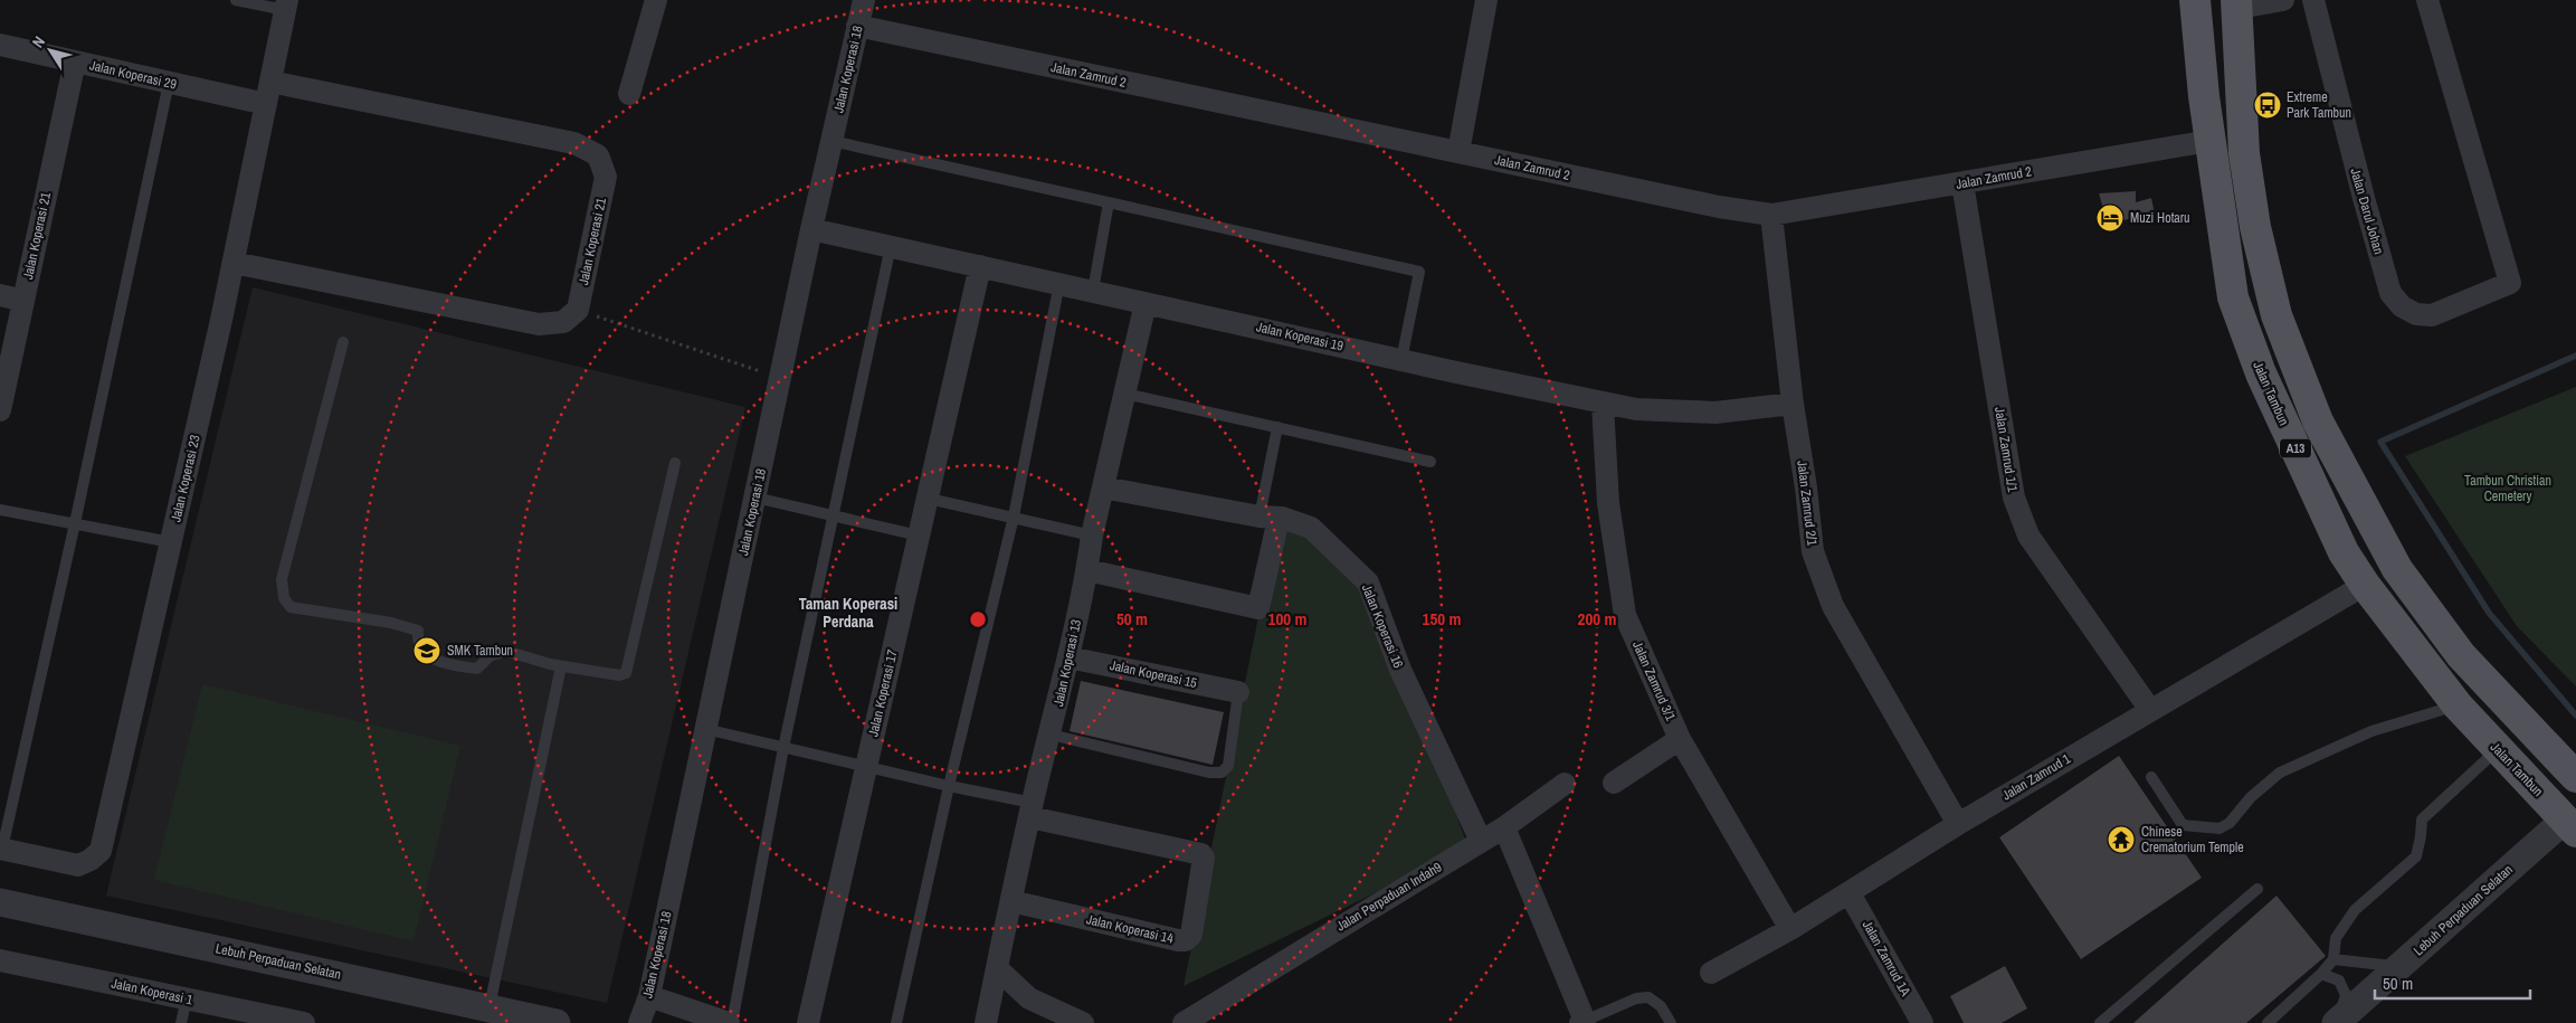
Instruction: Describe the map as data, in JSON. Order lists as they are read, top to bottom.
{
  "streets": {
    "main road": ["Jalan Tambun", "A13"],
    "street": [
      "Jalan Koperasi 18",
      "Jalan Koperasi 29",
      "Jalan Zamrud 2",
      "Jalan Darul Johan",
      "Jalan Koperasi 21",
      "Jalan Koperasi 19",
      "Jalan Zamrud 1/1",
      "Jalan Koperasi 23",
      "Jalan Zamrud 2/1",
      "Jalan Koperasi 16",
      "Jalan Koperasi 13",
      "Jalan Koperasi 15",
      "Jalan Zamrud 3/1",
      "Jalan Koperasi 17",
      "Jalan Zamrud 1",
      "Jalan Perpaduan Indah9",
      "Lebuh Perpaduan Selatan",
      "Jalan Koperasi 14",
      "Jalan Zamrud 1A",
      "Jalan Koperasi 1"
    ]
  },
  "crossings": [
    ["Jalan Koperasi 18", "Jalan Zamrud 2"],
    ["Jalan Koperasi 18", "Jalan Koperasi 19"],
    ["Jalan Koperasi 29", "Jalan Koperasi 21"],
    ["Jalan Koperasi 29", "Jalan Koperasi 23"],
    ["Jalan Zamrud 2", "Jalan Tambun"],
    ["Jalan Zamrud 2", "Jalan Zamrud 1/1"],
    ["Jalan Zamrud 2", "Jalan Zamrud 2/1"],
    ["Jalan Koperasi 21", "Jalan Koperasi 23"],
    ["Jalan Koperasi 19", "Jalan Zamrud 2/1"],
    ["Jalan Koperasi 19", "Jalan Koperasi 13"],
    ["Jalan Koperasi 19", "Jalan Zamrud 3/1"],
    ["Jalan Koperasi 19", "Jalan Koperasi 17"],
    ["Jalan Tambun", "Jalan Zamrud 1"],
    ["Jalan Tambun", "Lebuh Perpaduan Selatan"],
    ["Jalan Zamrud 1/1", "Jalan Zamrud 1"],
    ["Jalan Zamrud 2/1", "Jalan Zamrud 1"],
    ["Jalan Koperasi 16", "Jalan Koperasi 13"],
    ["Jalan Koperasi 16", "Jalan Perpaduan Indah9"],
    ["Jalan Koperasi 13", "Jalan Koperasi 15"],
    ["Jalan Koperasi 13", "Jalan Koperasi 14"],
    ["Jalan Zamrud 3/1", "Jalan Zamrud 1"],
    ["Jalan Zamrud 1", "Jalan Zamrud 1A"]
  ],
  "districts": ["Taman Koperasi Perdana"],
  "parks": ["Tambun Christian Cemetery"],
  "places": {
    "bus stop": ["Extreme Park Tambun"],
    "hotel": ["Muzi Hotaru"],
    "school or university": ["SMK Tambun"],
    "temple": ["Chinese Crematorium Temple"]
  },
  "scale_bar": "50 m",
  "north": "top left",
  "rings": [
    "50 m",
    "100 m",
    "150 m",
    "200 m"
  ]
}
